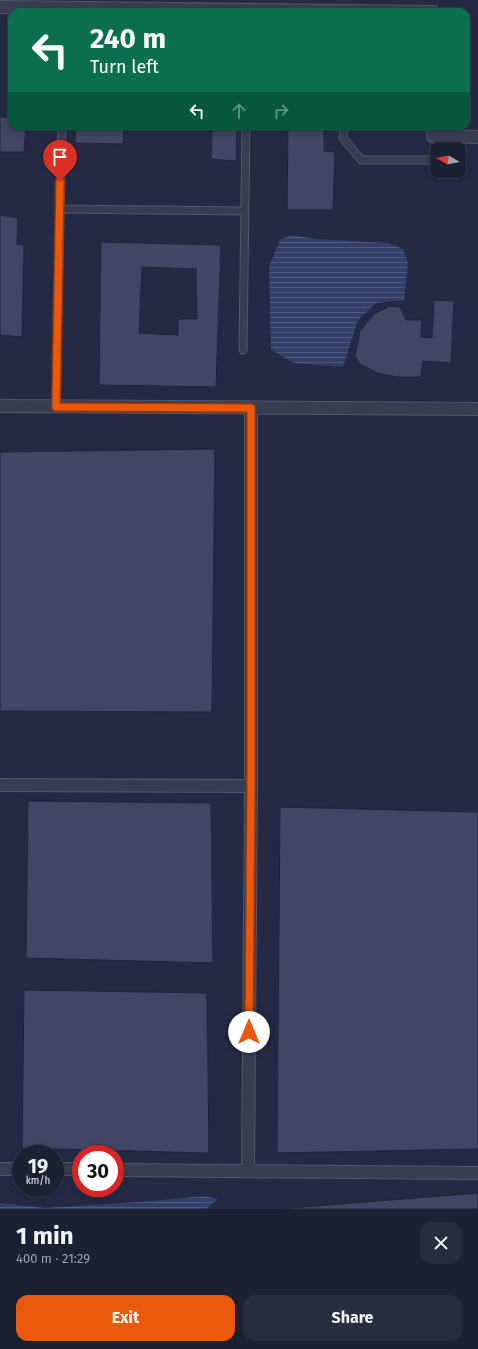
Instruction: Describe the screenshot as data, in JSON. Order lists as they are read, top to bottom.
{
  "north": "left",
  "page": {
    "turn": ["240 m", "Turn left"],
    "speed": "19 km/h",
    "limit": "30",
    "heading": ["1 min", "400 m · 21:29"],
    "buttons": ["Exit", "Share"]
  }
}
